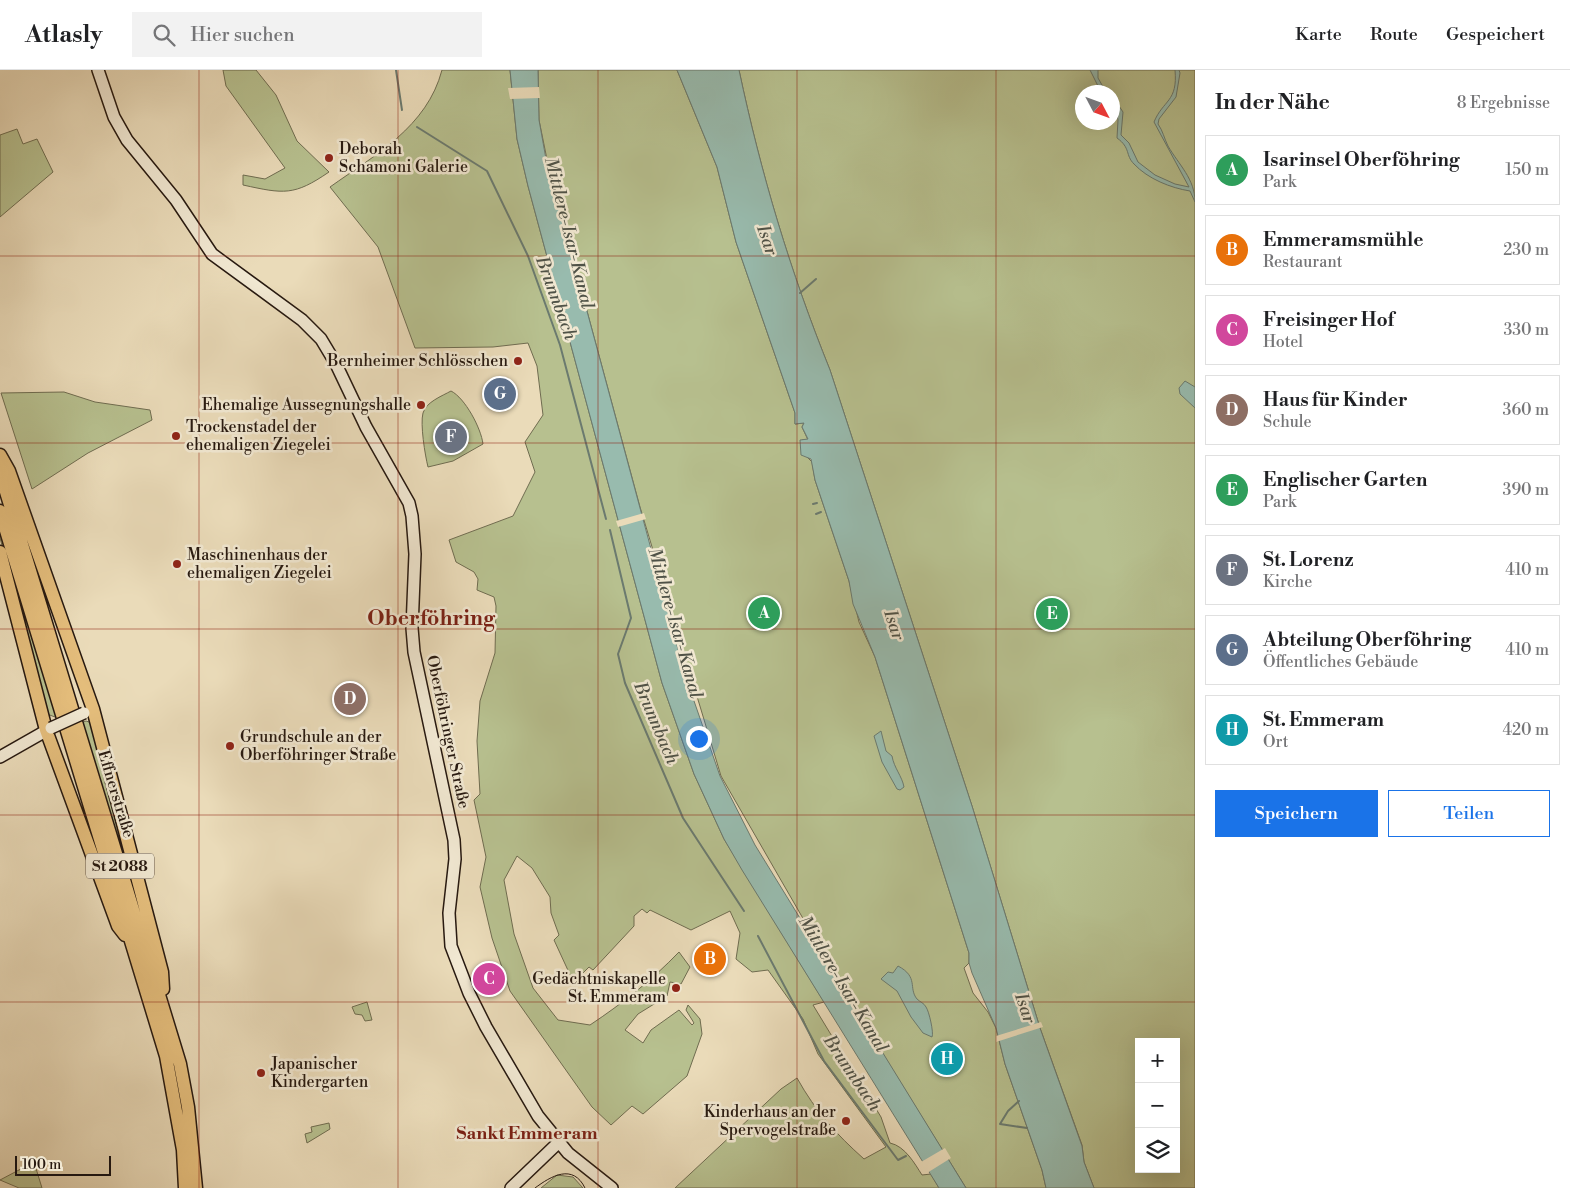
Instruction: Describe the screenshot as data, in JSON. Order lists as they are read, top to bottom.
{
  "streets": {
    "highway": ["Effnerstraße", "St 2088"],
    "main road": ["Oberföhringer Straße"]
  },
  "districts": ["Oberföhring", "Sankt Emmeram"],
  "water": ["Mittlere-Isar-Kanal", "Isar", "Brunnbach"],
  "places": [
    "Deborah Schamoni Galerie",
    "Bernheimer Schlösschen",
    "Ehemalige Aussegnungshalle",
    "Trockenstadel der ehemaligen Ziegelei",
    "Maschinenhaus der ehemaligen Ziegelei",
    "Grundschule an der Oberföhringer Straße",
    "Gedächtniskapelle St. Emmeram",
    "Japanischer Kindergarten",
    "Kinderhaus an der Spervogelstraße"
  ],
  "scale_bar": "100 m",
  "north": "bottom right",
  "page": {
    "header": "Atlasly",
    "search": "Hier suchen",
    "nav": ["Karte", "Route", "Gespeichert"],
    "heading": ["In der Nähe", "8 Ergebnisse"],
    "list": [
      {
        "mark": "A",
        "name": "Isarinsel Oberföhring",
        "note": "Park",
        "value": "150 m"
      },
      {
        "mark": "B",
        "name": "Emmeramsmühle",
        "note": "Restaurant",
        "value": "230 m"
      },
      {
        "mark": "C",
        "name": "Freisinger Hof",
        "note": "Hotel",
        "value": "330 m"
      },
      {
        "mark": "D",
        "name": "Haus für Kinder",
        "note": "Schule",
        "value": "360 m"
      },
      {
        "mark": "E",
        "name": "Englischer Garten",
        "note": "Park",
        "value": "390 m"
      },
      {
        "mark": "F",
        "name": "St. Lorenz",
        "note": "Kirche",
        "value": "410 m"
      },
      {
        "mark": "G",
        "name": "Abteilung Oberföhring",
        "note": "Öffentliches Gebäude",
        "value": "410 m"
      },
      {
        "mark": "H",
        "name": "St. Emmeram",
        "note": "Ort",
        "value": "420 m"
      }
    ],
    "pins": [
      "G",
      "F",
      "A",
      "E",
      "D",
      "B",
      "C",
      "H"
    ],
    "buttons": ["Speichern", "Teilen"],
    "map_buttons": ["+", "−"],
    "scale": "100 m"
  }
}
